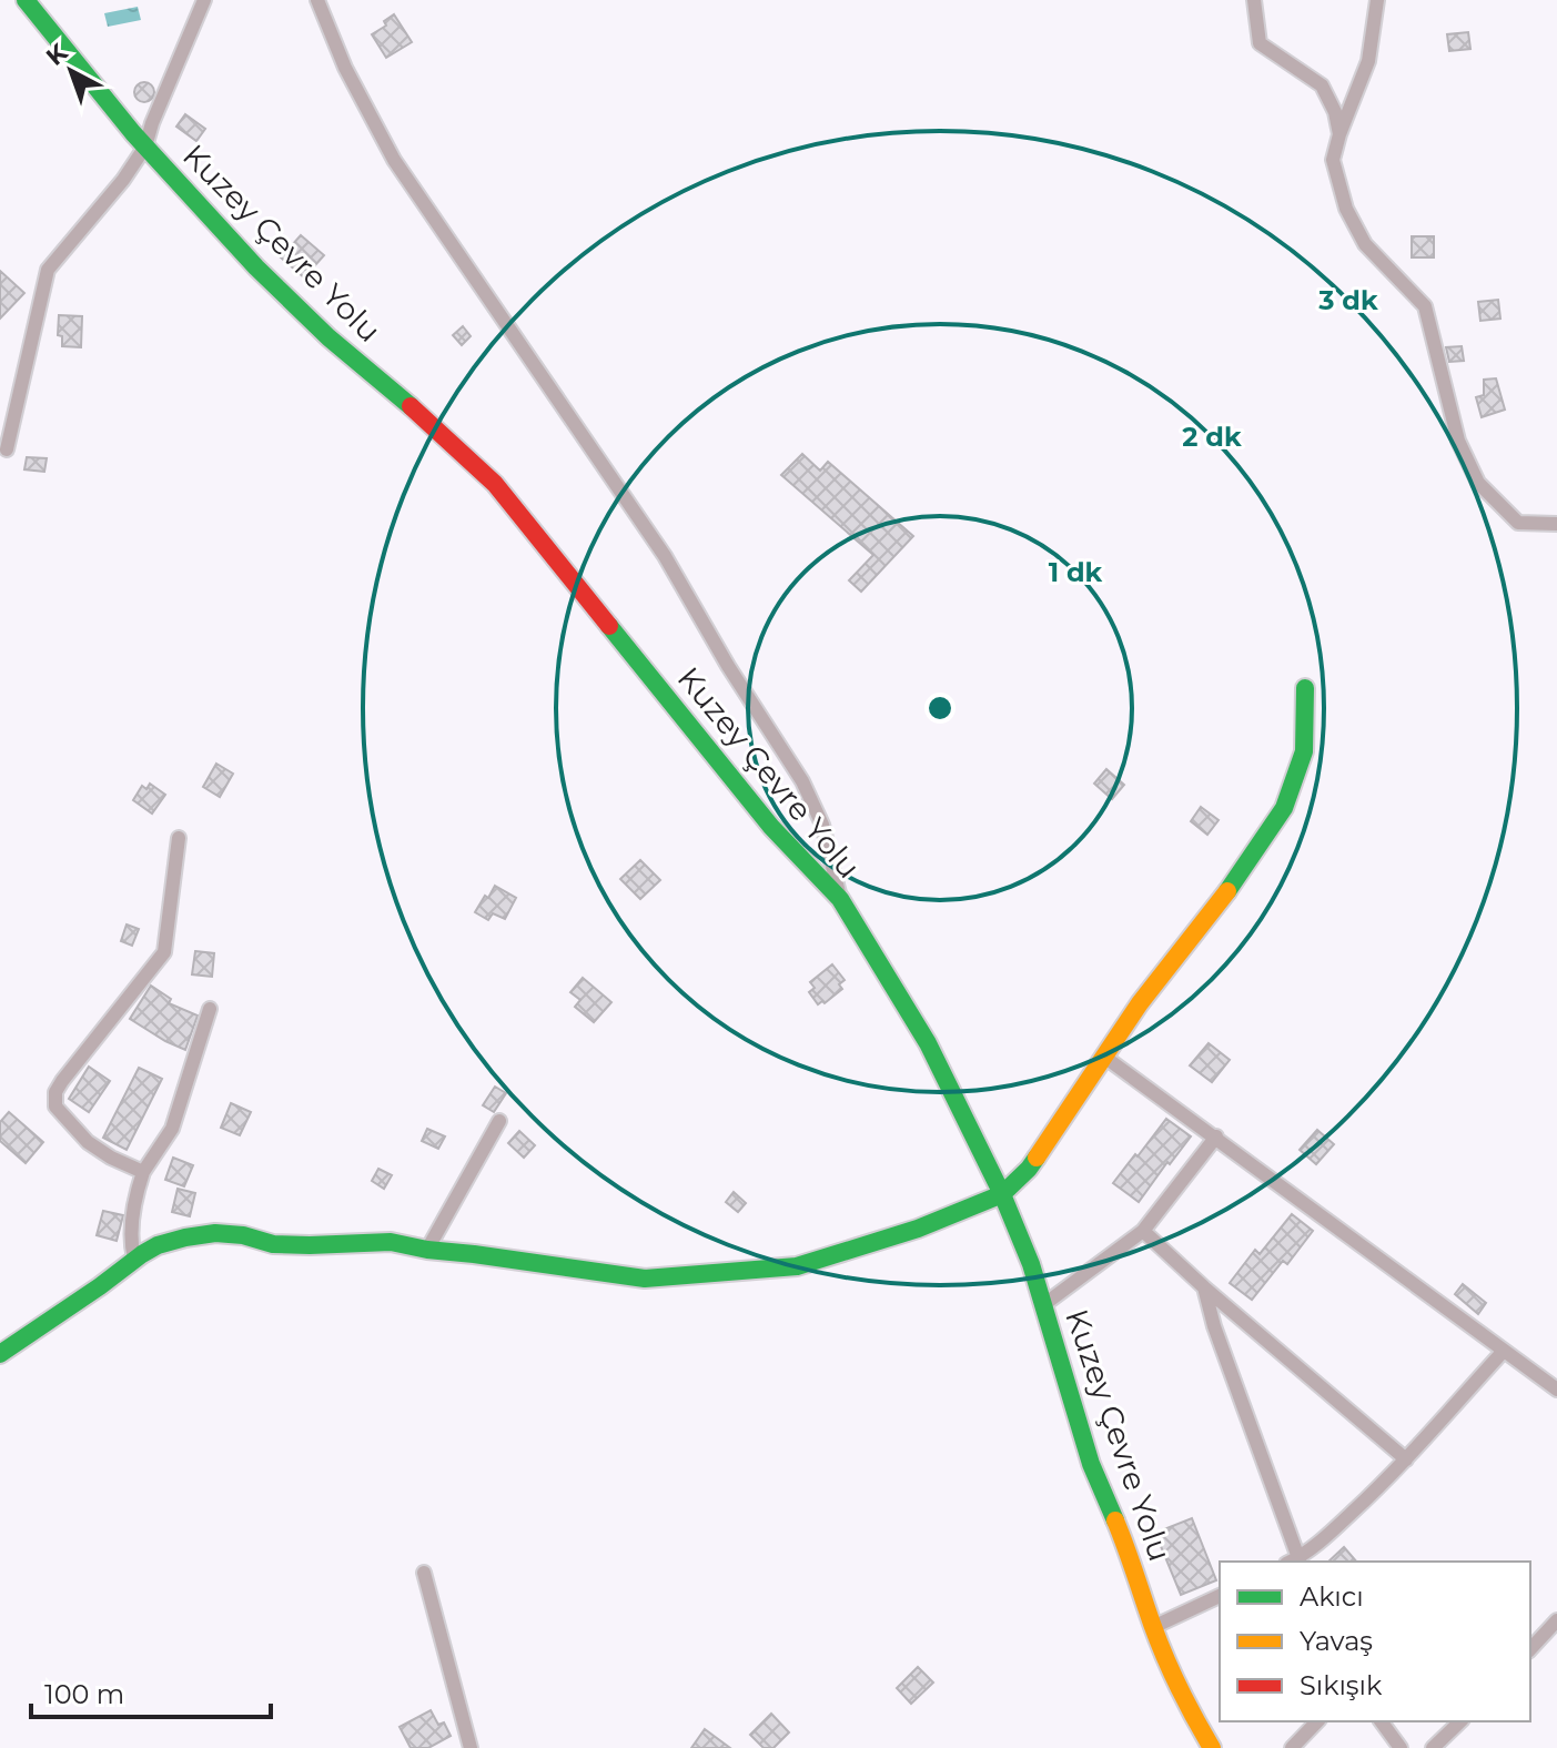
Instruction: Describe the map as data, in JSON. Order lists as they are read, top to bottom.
{
  "streets": {
    "main road": ["Kuzey Çevre Yolu"]
  },
  "legend": ["Akıcı", "Yavaş", "Sıkışık"],
  "scale_bar": "100 m",
  "north": "top left",
  "rings": ["3 dk", "2 dk", "1 dk"]
}
